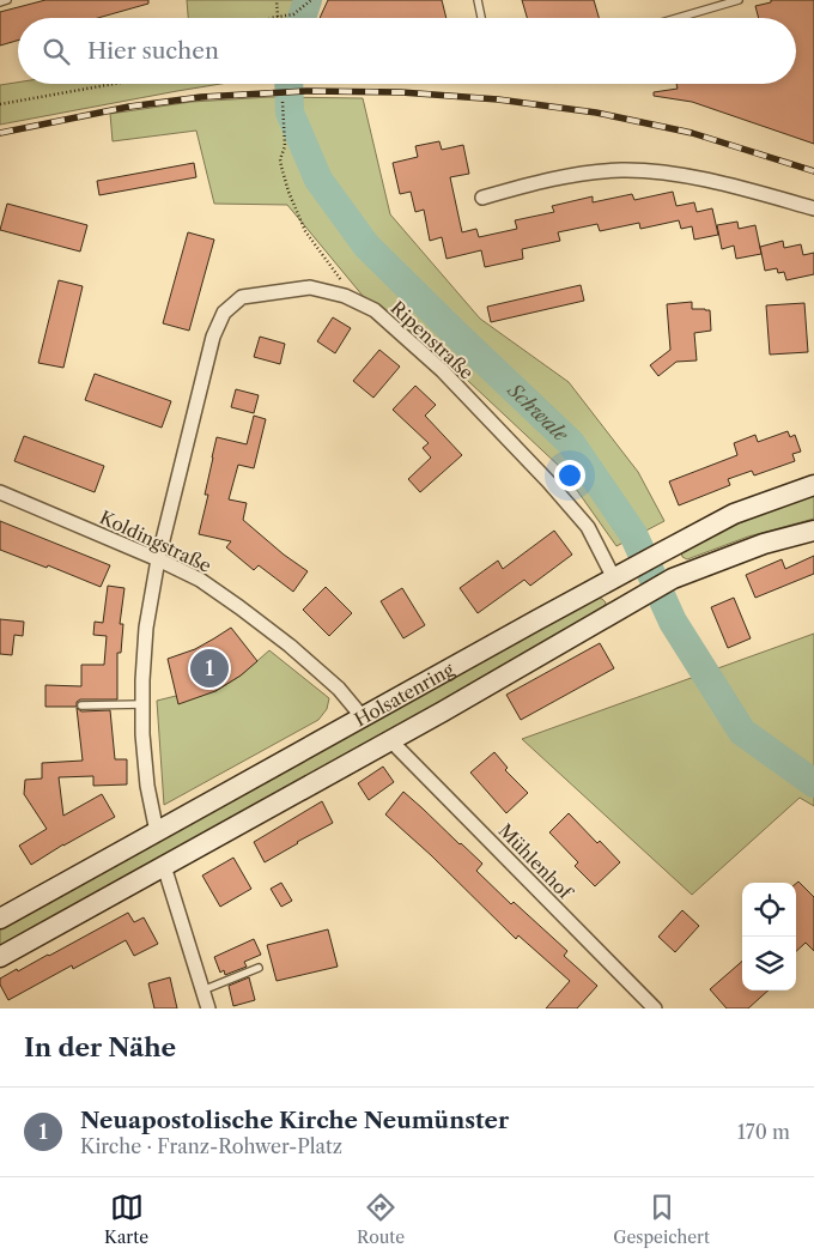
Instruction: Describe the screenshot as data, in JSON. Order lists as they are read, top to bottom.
{
  "streets": {
    "main road": ["Holsatenring"],
    "street": ["Ripenstraße", "Koldingstraße", "Mühlenhof"]
  },
  "crossings": [
    ["Ripenstraße", "Koldingstraße"],
    ["Ripenstraße", "Holsatenring"],
    ["Koldingstraße", "Holsatenring"],
    ["Holsatenring", "Mühlenhof"]
  ],
  "water": ["Schwale"],
  "page": {
    "search": "Hier suchen",
    "pins": "1",
    "heading": "In der Nähe",
    "list": [
      {
        "mark": "1",
        "name": "Neuapostolische Kirche Neumünster",
        "note": "Kirche · Franz-Rohwer-Platz",
        "value": "170 m"
      }
    ],
    "nav": ["Karte", "Route", "Gespeichert"]
  }
}
